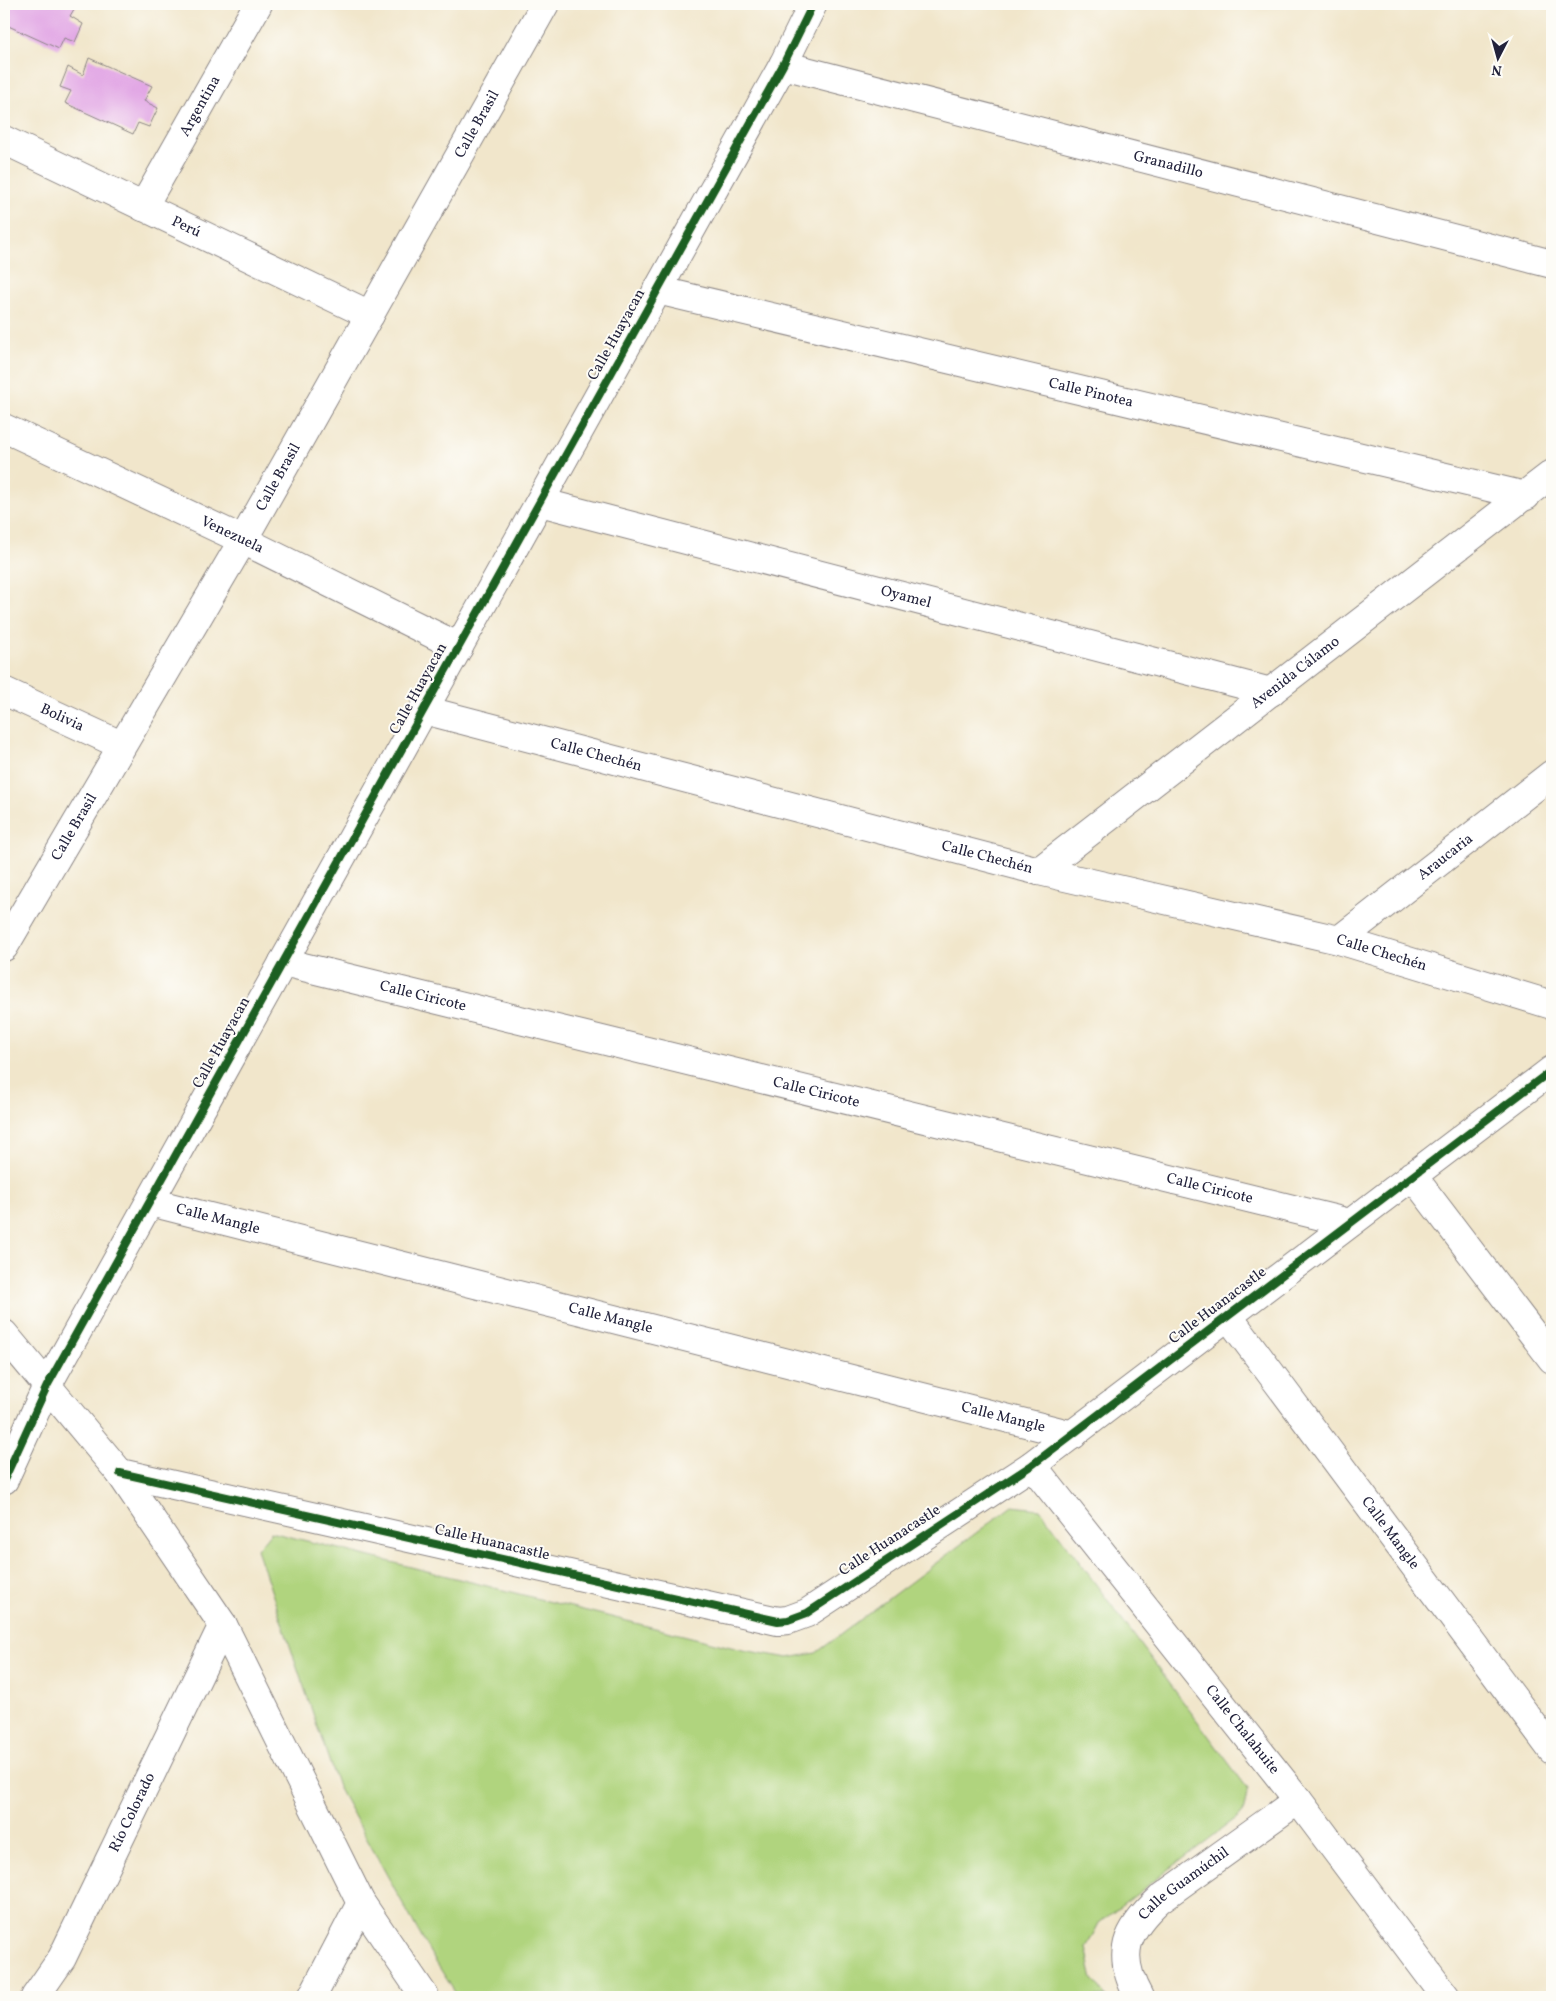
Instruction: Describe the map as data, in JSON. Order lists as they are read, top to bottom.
{
  "streets": {
    "street": [
      "Argentina",
      "Calle Brasil",
      "Granadillo",
      "Perú",
      "Calle Huayacan",
      "Calle Pinotea",
      "Venezuela",
      "Oyamel",
      "Avenida Cálamo",
      "Bolivia",
      "Calle Chechén",
      "Araucaria",
      "Calle Ciricote",
      "Calle Mangle",
      "Calle Huanacastle",
      "Calle Chalahuite",
      "Río Colorado",
      "Calle Guamúchil"
    ]
  },
  "crossings": [
    ["Argentina", "Perú"],
    ["Calle Brasil", "Perú"],
    ["Calle Brasil", "Venezuela"],
    ["Calle Brasil", "Bolivia"],
    ["Granadillo", "Calle Huayacan"],
    ["Calle Huayacan", "Calle Pinotea"],
    ["Calle Huayacan", "Venezuela"],
    ["Calle Huayacan", "Oyamel"],
    ["Calle Huayacan", "Calle Chechén"],
    ["Calle Huayacan", "Calle Ciricote"],
    ["Calle Huayacan", "Calle Mangle"],
    ["Calle Pinotea", "Avenida Cálamo"],
    ["Oyamel", "Avenida Cálamo"],
    ["Avenida Cálamo", "Calle Chechén"],
    ["Calle Chechén", "Araucaria"],
    ["Calle Ciricote", "Calle Huanacastle"],
    ["Calle Mangle", "Calle Huanacastle"],
    ["Calle Huanacastle", "Calle Chalahuite"],
    ["Calle Chalahuite", "Calle Guamúchil"]
  ],
  "north": "bottom"
}
